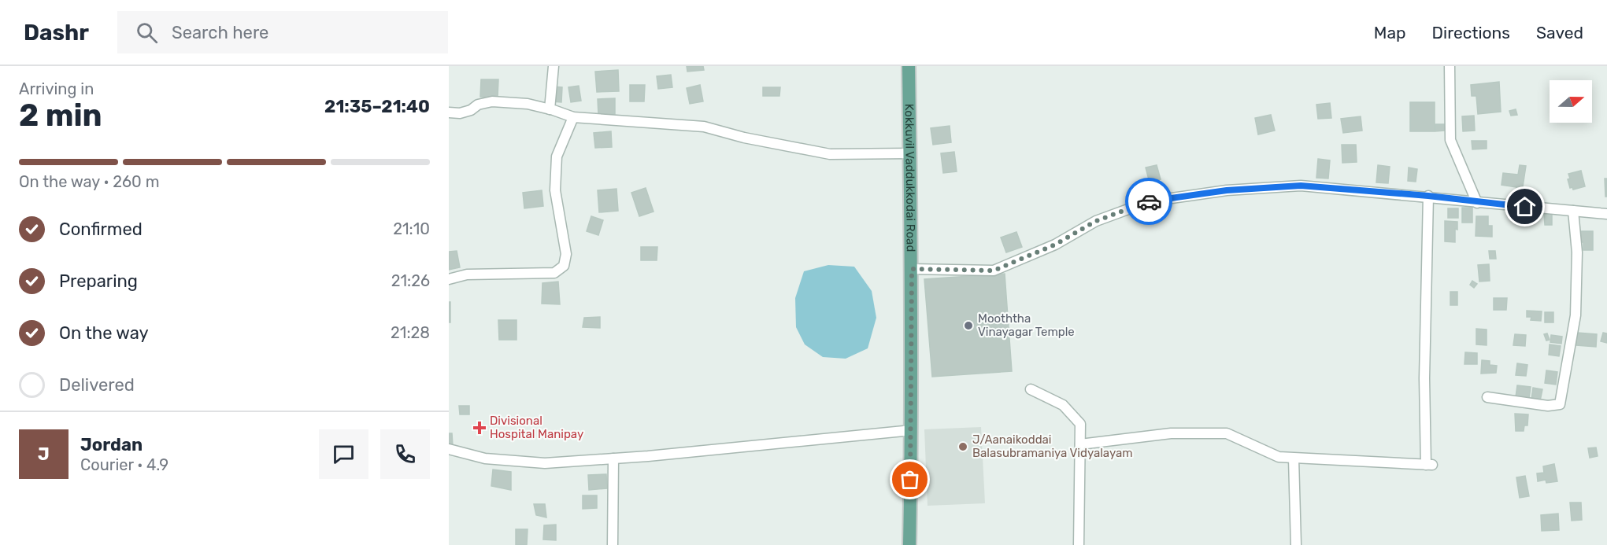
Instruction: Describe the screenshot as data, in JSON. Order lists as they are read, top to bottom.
{
  "streets": {
    "main road": ["Kokkuvil Vaddukkodai Road"]
  },
  "places": {
    "other": ["Mooththa Vinayagar Temple", "J/Aanaikoddai Balasubramaniya Vidyalayam"],
    "health": ["Divisional Hospital Manipay"]
  },
  "north": "right",
  "page": {
    "header": "Dashr",
    "search": "Search here",
    "nav": ["Map", "Directions", "Saved"],
    "heading": ["2 min", "Arriving in", "21:35–21:40"],
    "panel": ["Jordan", "Courier · 4.9"],
    "bar": "On the way · 260 m",
    "list": [
      ["Confirmed", "21:10"],
      ["Preparing", "21:26"],
      ["On the way", "21:28"],
      "Delivered"
    ],
    "round": "J"
  }
}
